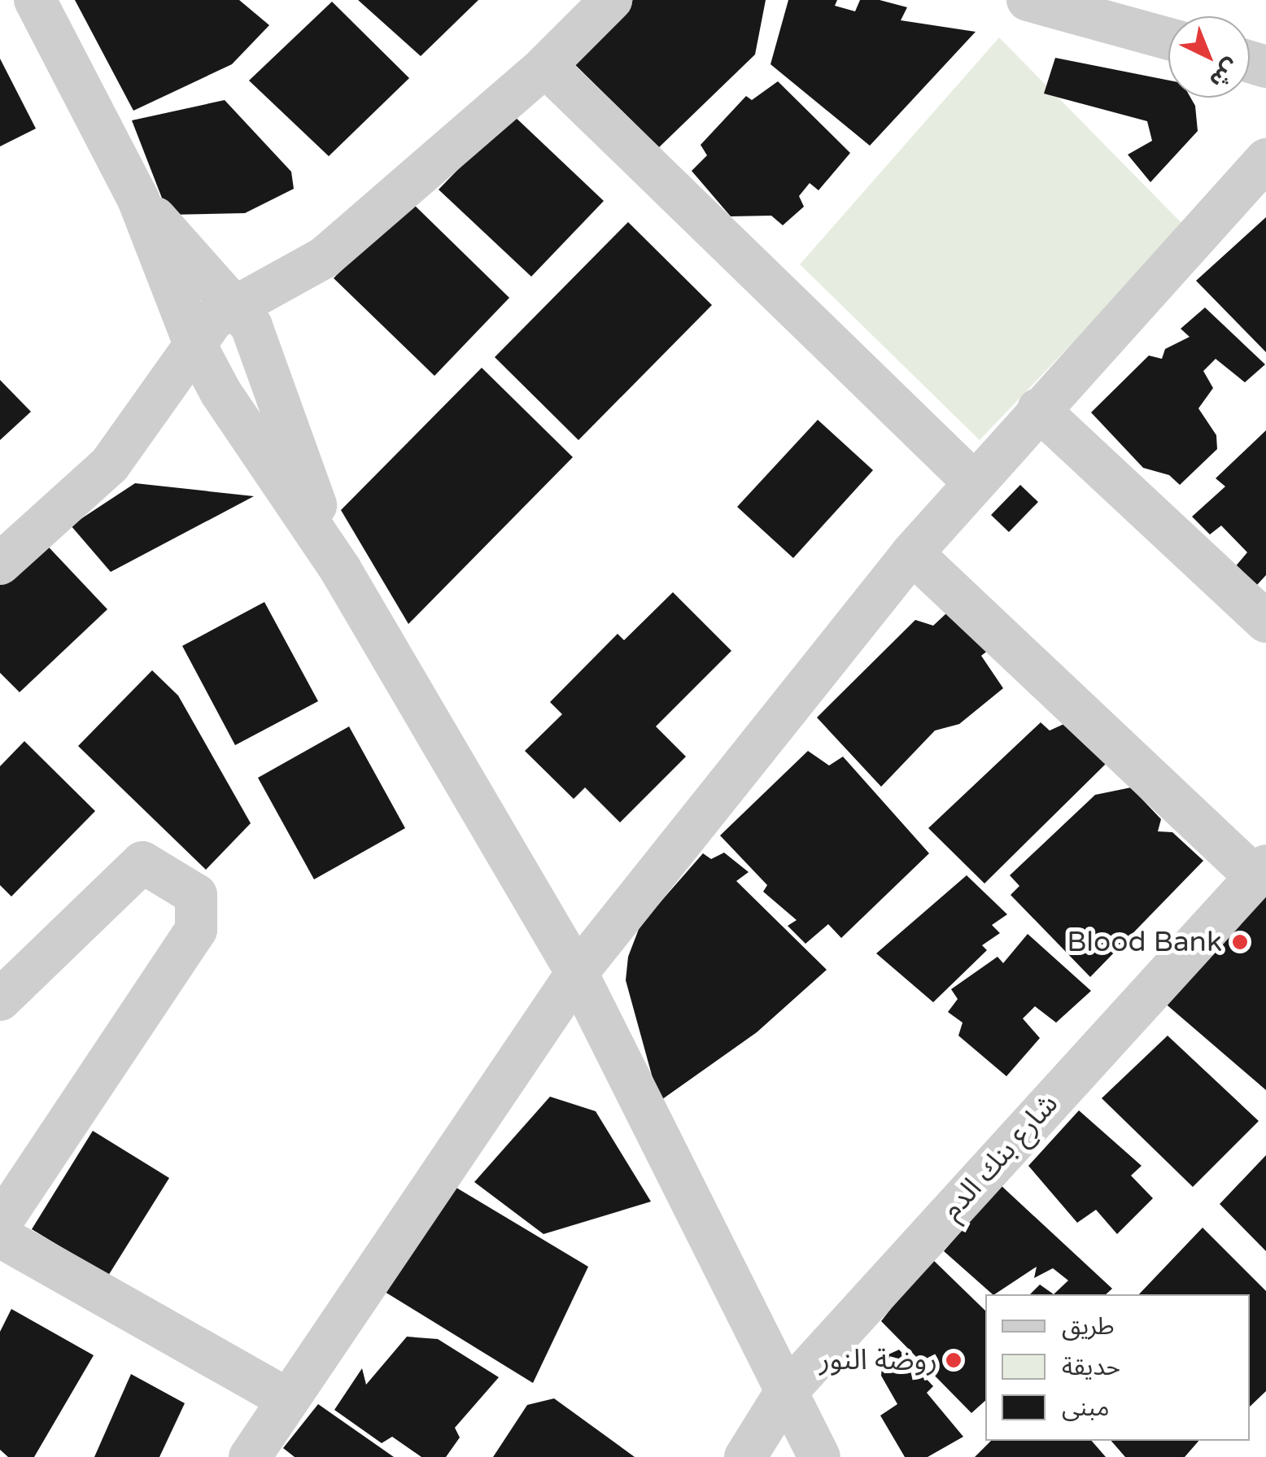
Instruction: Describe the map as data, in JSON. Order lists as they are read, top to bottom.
{
  "streets": {
    "street": ["شارع بنك الدم"]
  },
  "places": ["Blood Bank", "روضة النور"],
  "legend": ["طريق", "حديقة", "مبنى"],
  "north": "bottom right"
}
